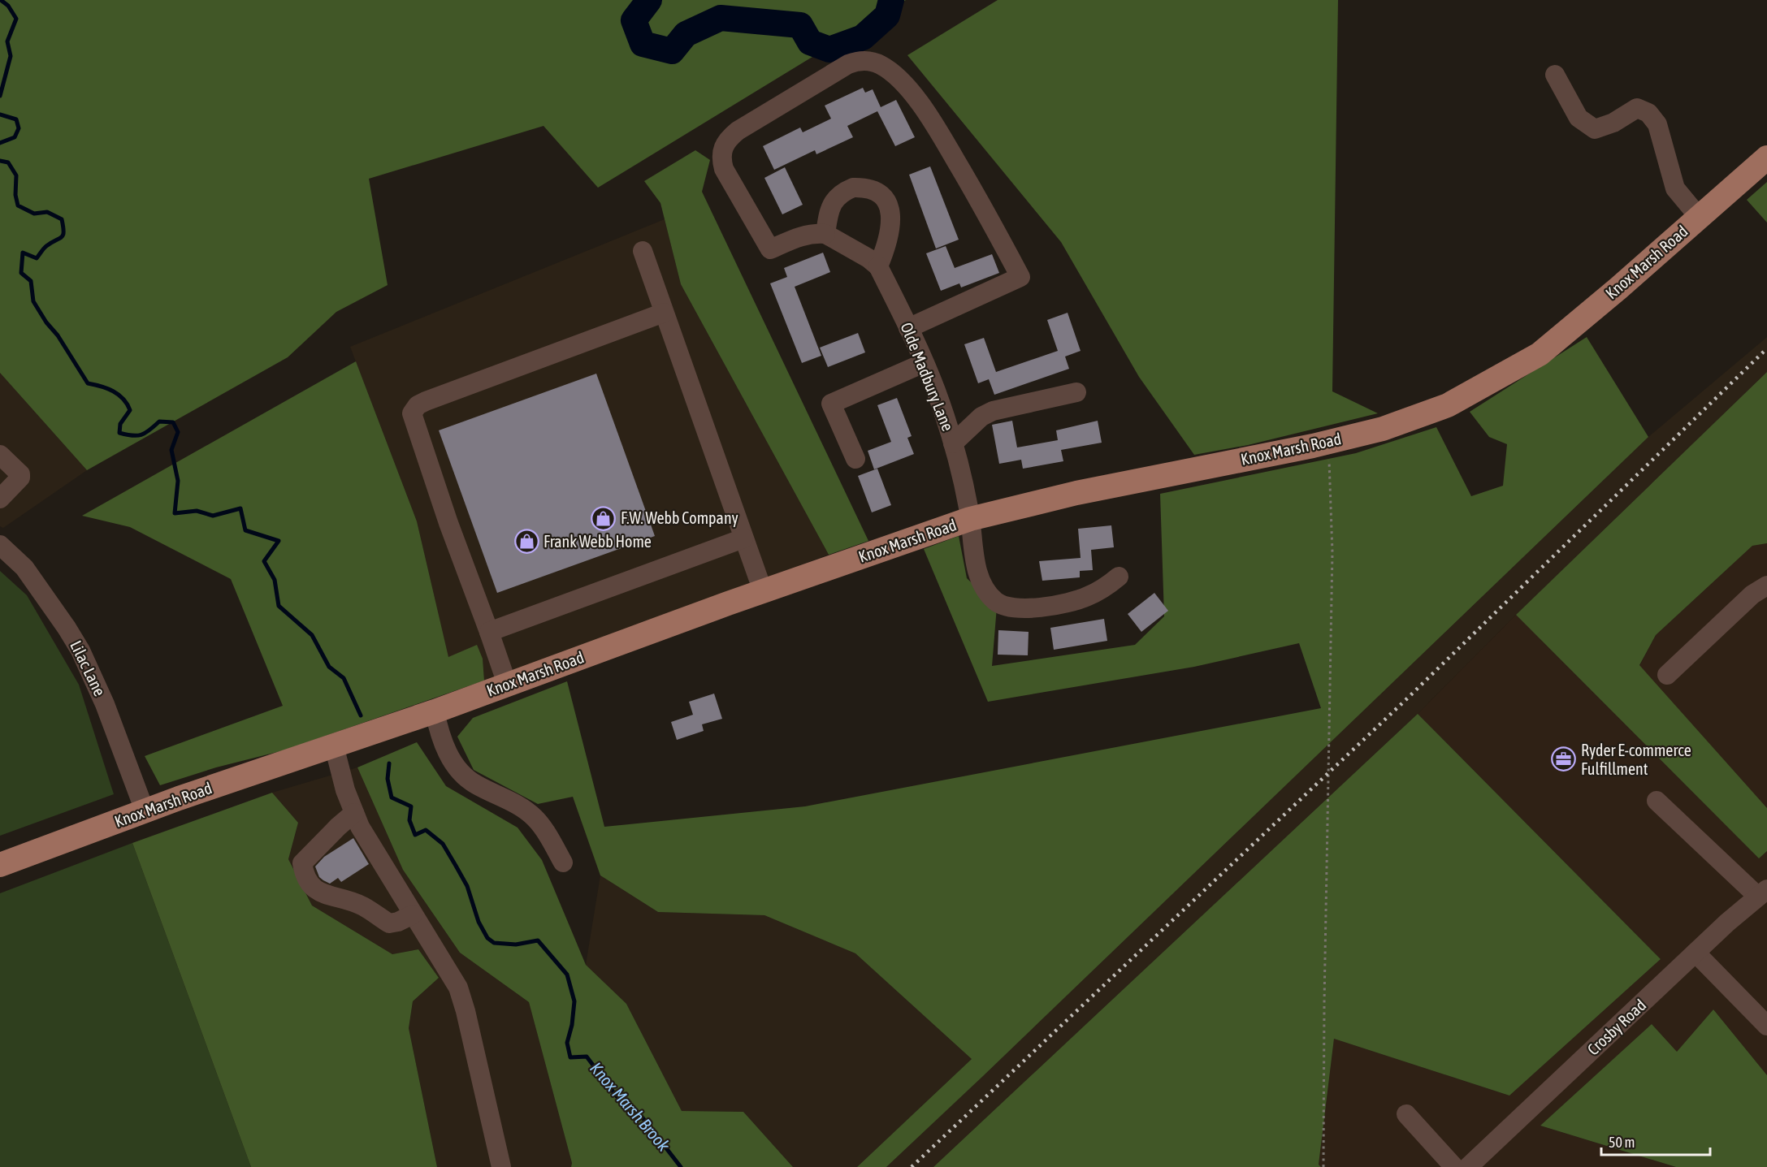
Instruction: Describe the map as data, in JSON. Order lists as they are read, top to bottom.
{
  "streets": {
    "main road": ["Knox Marsh Road"],
    "street": ["Olde Madbury Lane", "Lilac Lane", "Crosby Road"]
  },
  "crossings": [
    ["Knox Marsh Road", "Olde Madbury Lane"],
    ["Knox Marsh Road", "Lilac Lane"]
  ],
  "water": ["Knox Marsh Brook"],
  "places": {
    "shop": ["F.W. Webb Company", "Frank Webb Home"],
    "office": ["Ryder E-commerce Fulfillment"]
  },
  "scale_bar": "50 m"
}
